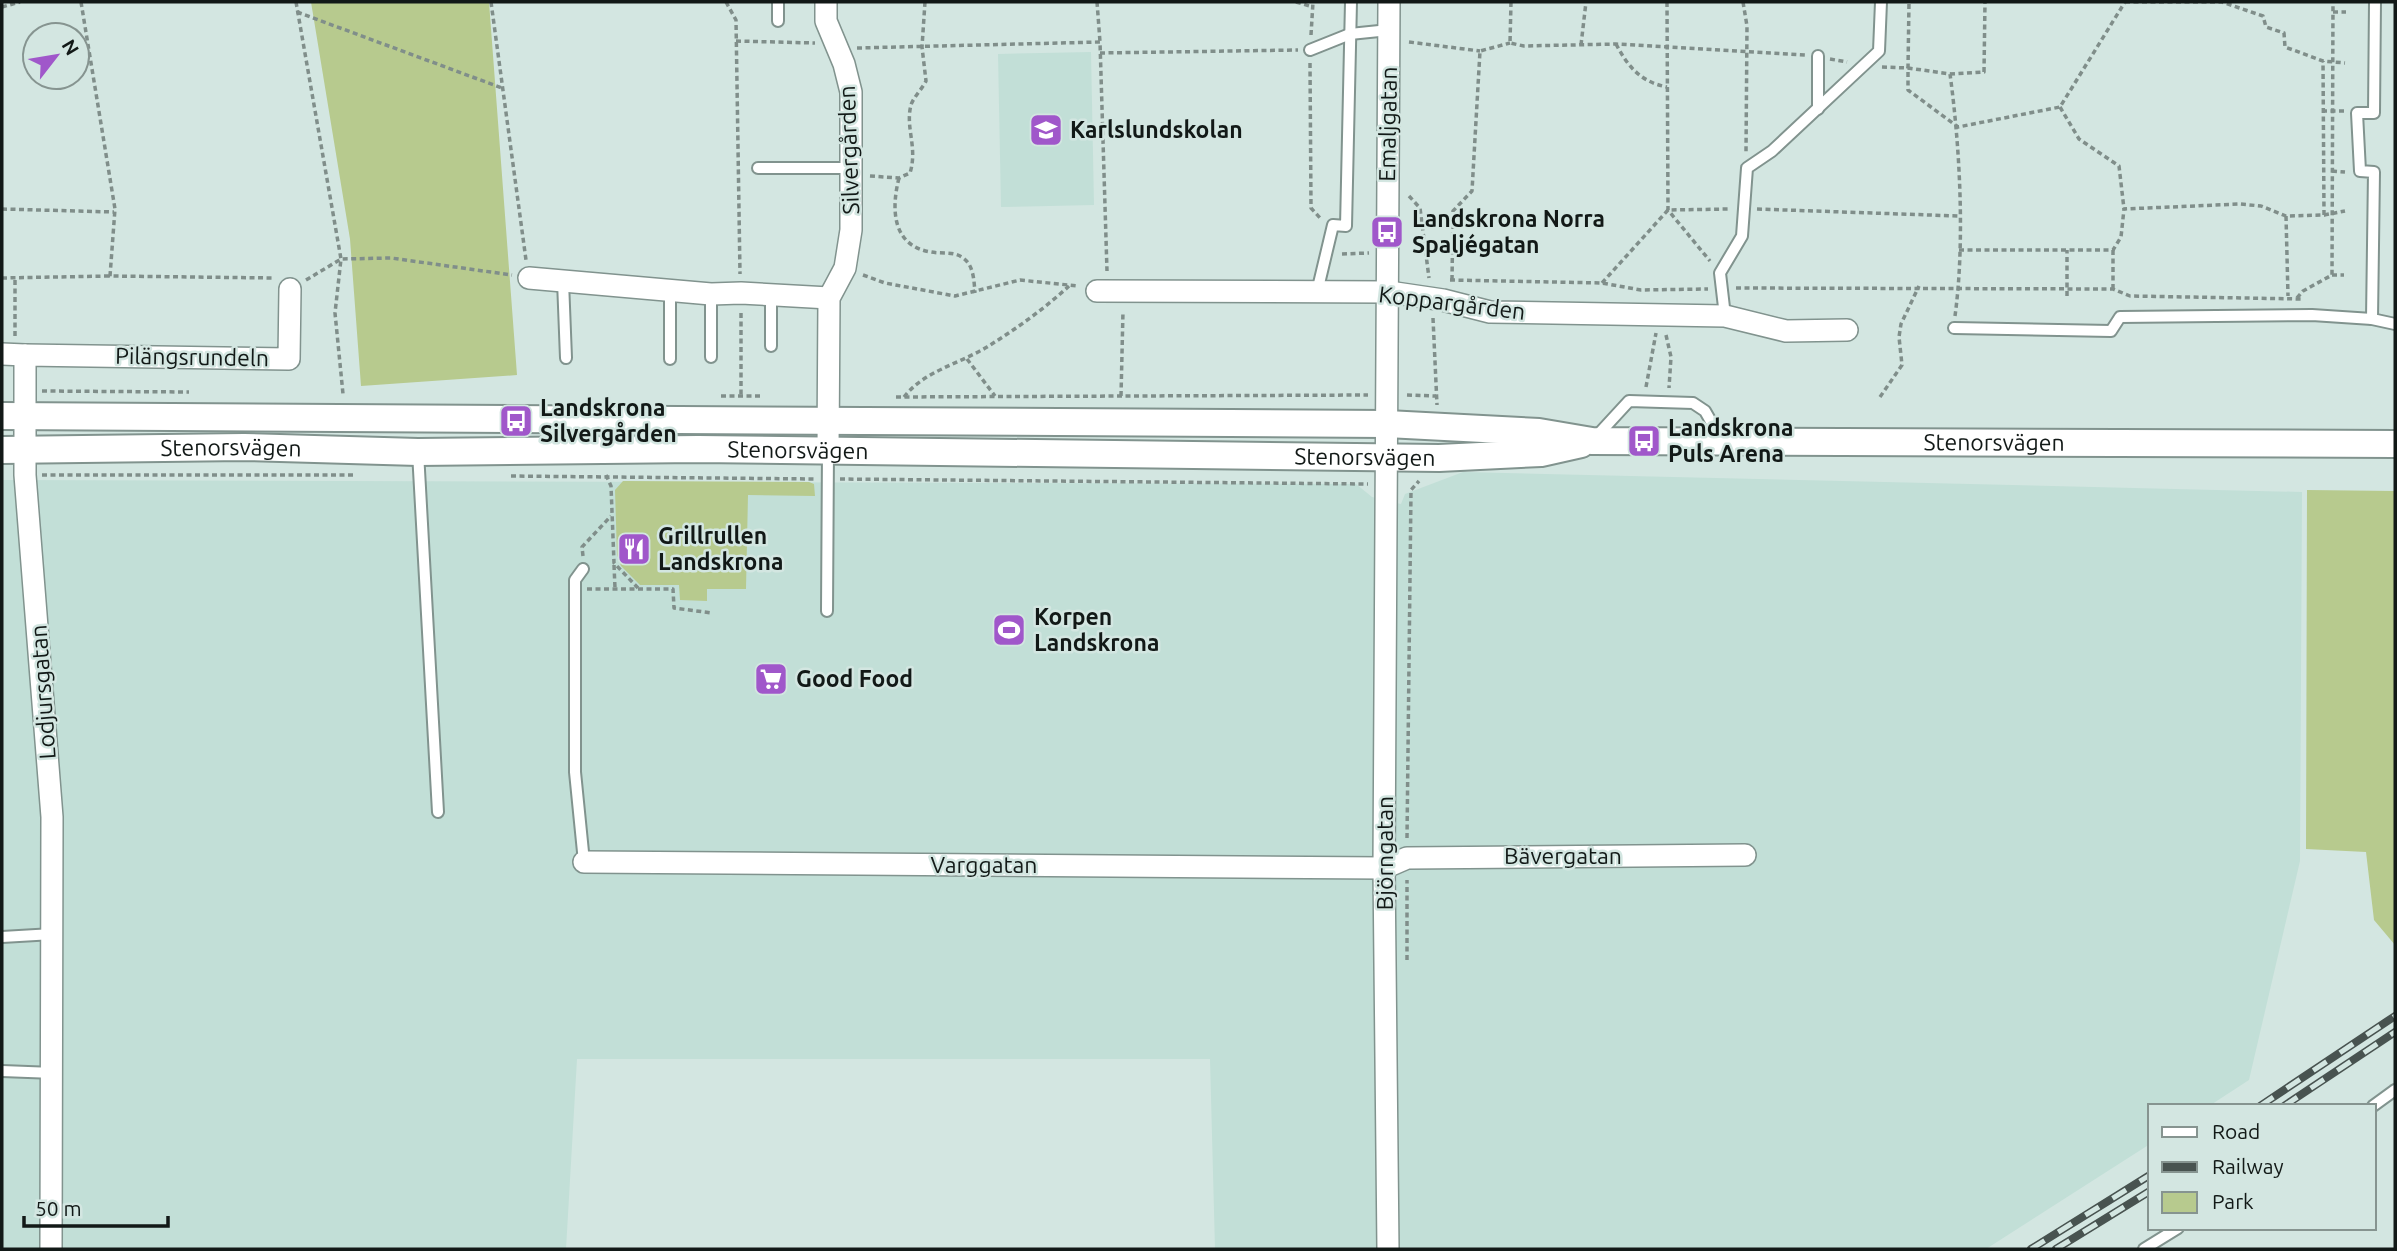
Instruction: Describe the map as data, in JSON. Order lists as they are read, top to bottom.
{
  "streets": {
    "street": [
      "Emaljgatan",
      "Silvergården",
      "Koppargården",
      "Pilängsrundeln",
      "Stenorsvägen",
      "Lodjursgatan",
      "Björngatan",
      "Bävergatan",
      "Varggatan"
    ]
  },
  "crossings": [
    ["Emaljgatan", "Koppargården"],
    ["Emaljgatan", "Stenorsvägen"],
    ["Emaljgatan", "Björngatan"],
    ["Silvergården", "Stenorsvägen"],
    ["Stenorsvägen", "Lodjursgatan"],
    ["Stenorsvägen", "Björngatan"],
    ["Björngatan", "Bävergatan"],
    ["Björngatan", "Varggatan"],
    ["Bävergatan", "Varggatan"]
  ],
  "places": {
    "school or university": ["Karlslundskolan"],
    "bus stop": ["Landskrona Norra Spaljégatan", "Landskrona Silvergården", "Landskrona Puls Arena"],
    "restaurant": ["Grillrullen Landskrona"],
    "sports": ["Korpen Landskrona"],
    "supermarket": ["Good Food"]
  },
  "legend": ["Road", "Railway", "Park"],
  "scale_bar": "50 m",
  "north": "top right"
}
